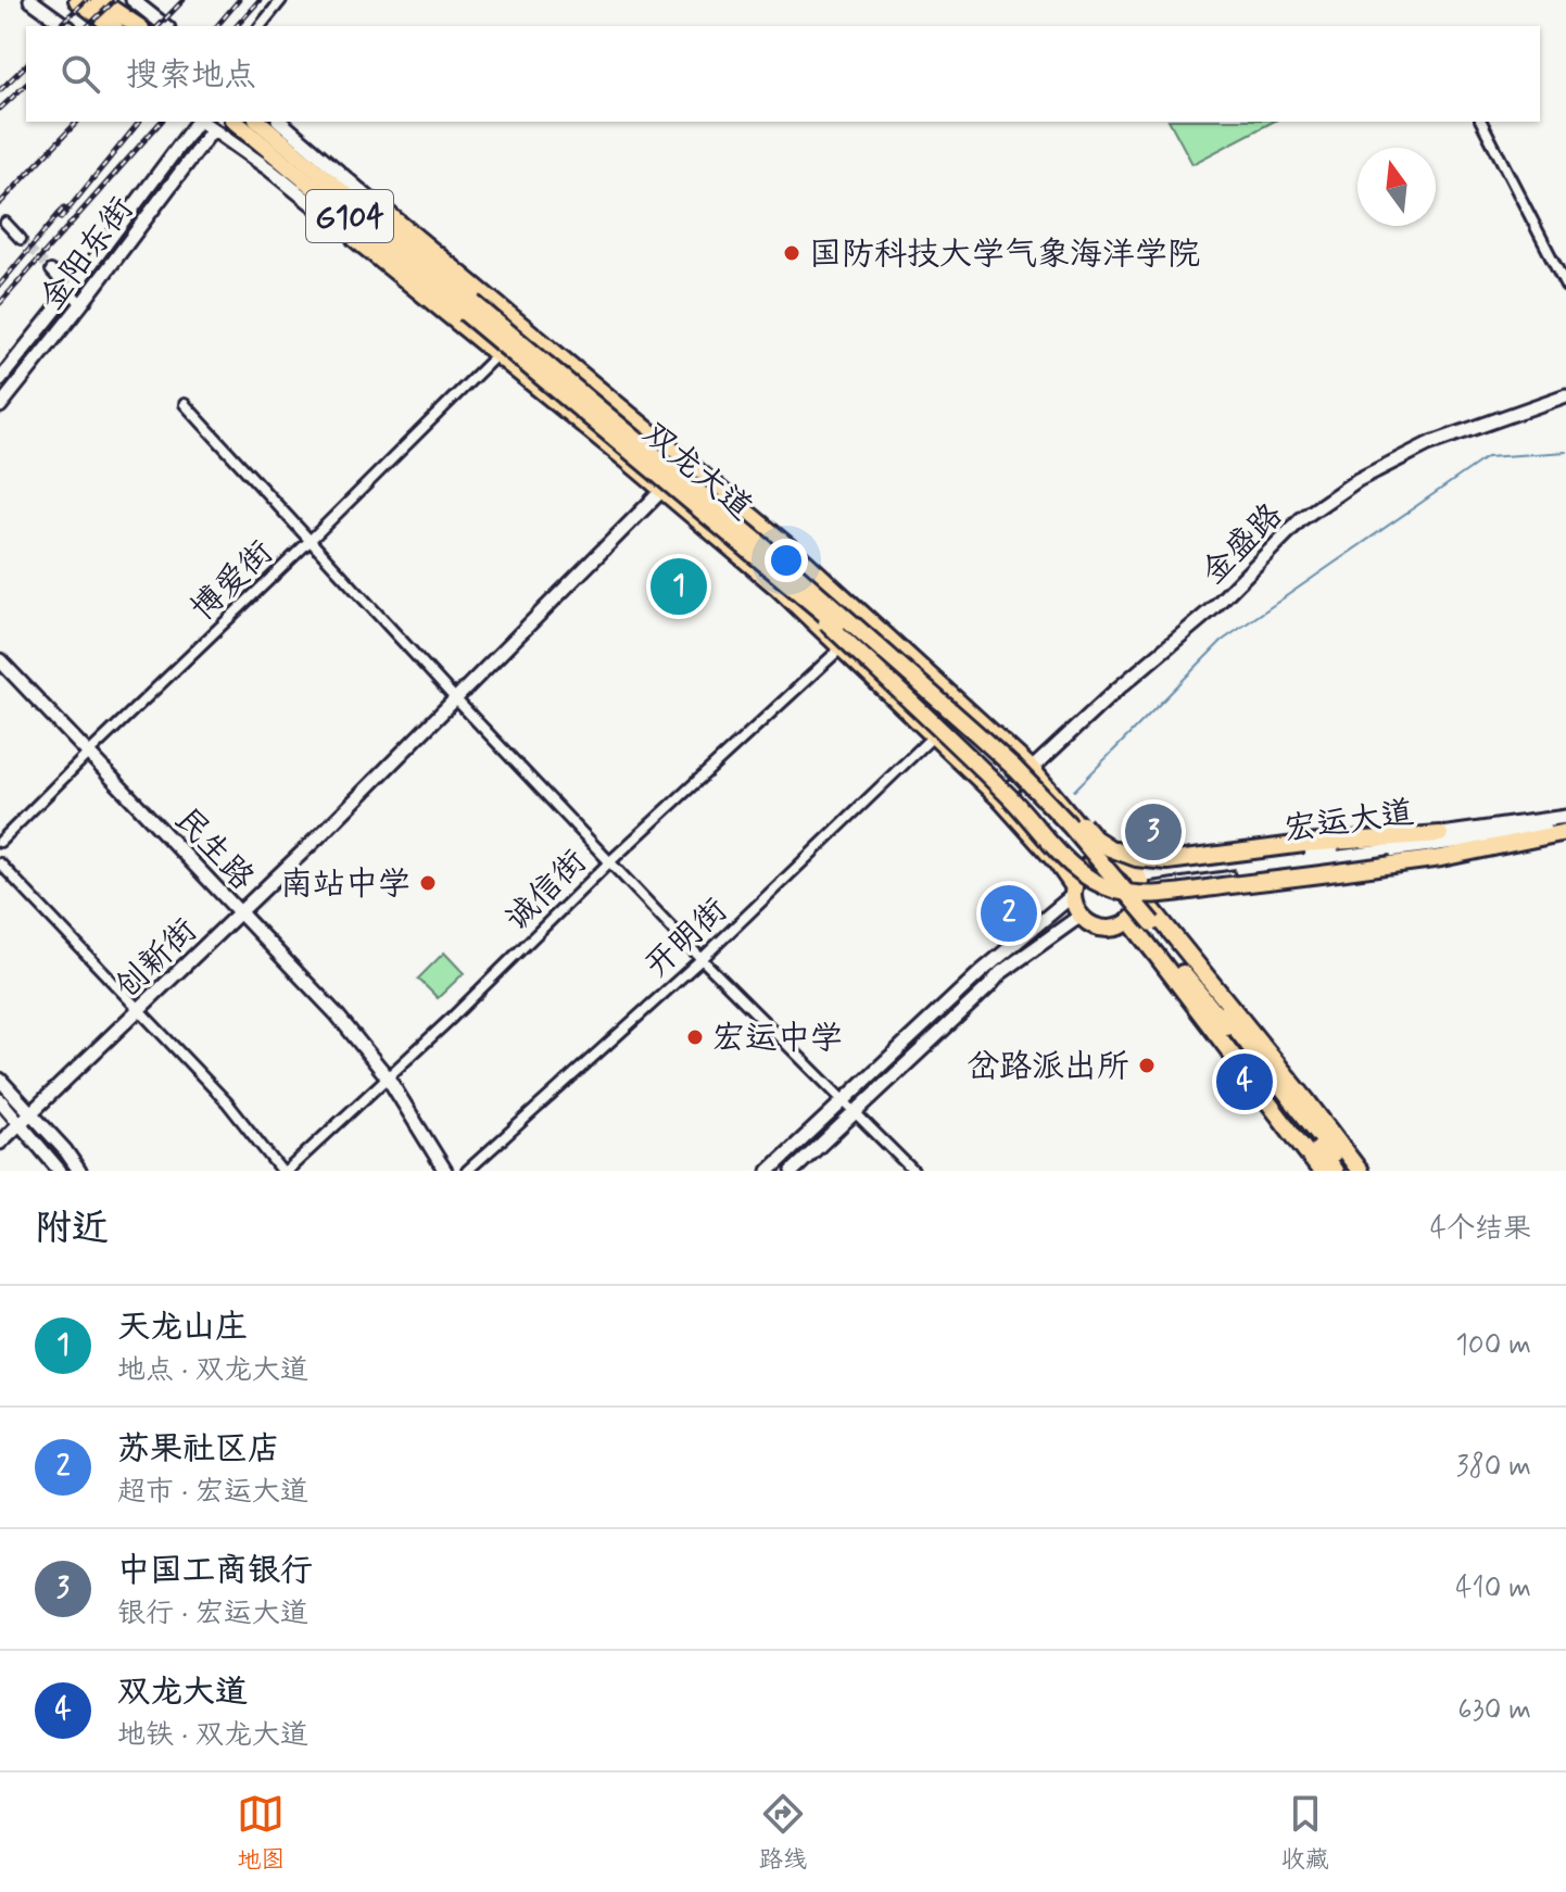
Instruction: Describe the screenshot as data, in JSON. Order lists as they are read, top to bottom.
{
  "streets": {
    "highway": ["G104", "双龙大道"],
    "street": [
      "金阳东街",
      "金盛路",
      "博爱街",
      "宏运大道",
      "民生路",
      "诚信街",
      "开明街",
      "创新街"
    ]
  },
  "crossings": [
    ["双龙大道", "金盛路"],
    ["双龙大道", "博爱街"],
    ["双龙大道", "宏运大道"],
    ["双龙大道", "诚信街"],
    ["双龙大道", "开明街"],
    ["双龙大道", "创新街"],
    ["博爱街", "民生路"],
    ["民生路", "诚信街"],
    ["民生路", "创新街"]
  ],
  "places": [
    "国防科技大学气象海洋学院",
    "南站中学",
    "宏运中学",
    "岔路派出所"
  ],
  "north": "top",
  "page": {
    "search": "搜索地点",
    "pins": [
      "1",
      "3",
      "2",
      "4"
    ],
    "heading": ["附近", "4个结果"],
    "list": [
      {
        "mark": "1",
        "name": "天龙山庄",
        "note": "地点 · 双龙大道",
        "value": "100 m"
      },
      {
        "mark": "2",
        "name": "苏果社区店",
        "note": "超市 · 宏运大道",
        "value": "380 m"
      },
      {
        "mark": "3",
        "name": "中国工商银行",
        "note": "银行 · 宏运大道",
        "value": "410 m"
      },
      {
        "mark": "4",
        "name": "双龙大道",
        "note": "地铁 · 双龙大道",
        "value": "630 m"
      }
    ],
    "nav": ["地图", "路线", "收藏"]
  }
}
